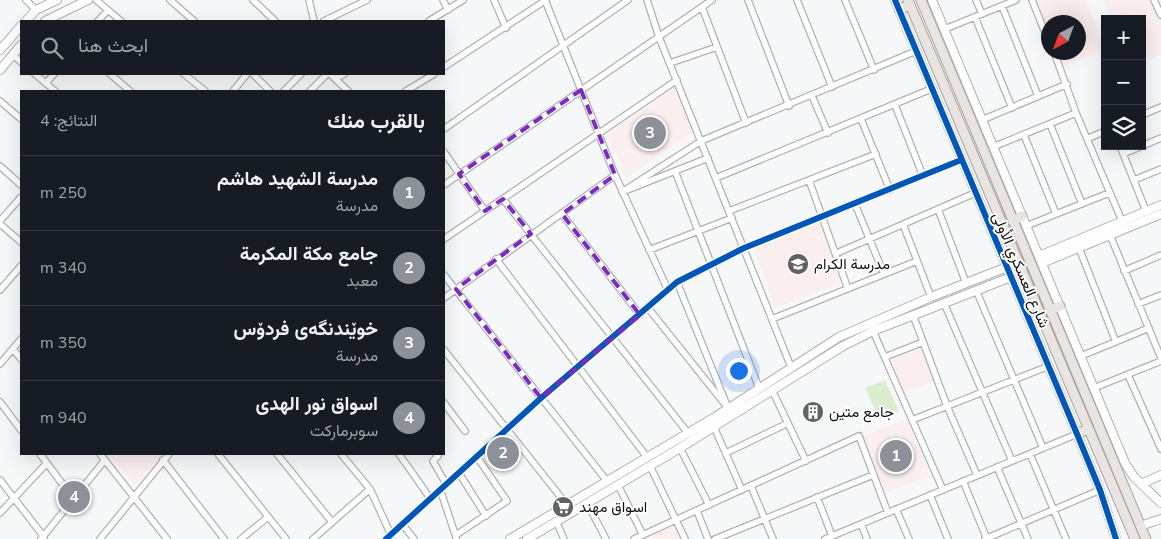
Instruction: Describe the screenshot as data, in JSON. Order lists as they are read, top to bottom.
{
  "streets": {
    "main road": ["شارع العسكري الأولى"]
  },
  "places": {
    "school or university": ["مدرسة الكرام"],
    "building": ["جامع متين"],
    "supermarket": ["اسواق مهند"]
  },
  "north": "bottom left",
  "page": {
    "map_buttons": ["+", "−"],
    "search": "ابحث هنا",
    "heading": ["بالقرب منك", "النتائج: 4"],
    "pins": [
      "3",
      "2",
      "1",
      "4"
    ],
    "list": [
      {
        "mark": "1",
        "name": "مدرسة الشهيد هاشم",
        "note": "مدرسة",
        "value": "250 m"
      },
      {
        "mark": "2",
        "name": "جامع مكة المكرمة",
        "note": "معبد",
        "value": "340 m"
      },
      {
        "mark": "3",
        "name": "خوێندنگەی فردۆس",
        "note": "مدرسة",
        "value": "350 m"
      },
      {
        "mark": "4",
        "name": "اسواق نور الهدى",
        "note": "سوبرماركت",
        "value": "940 m"
      }
    ]
  }
}
